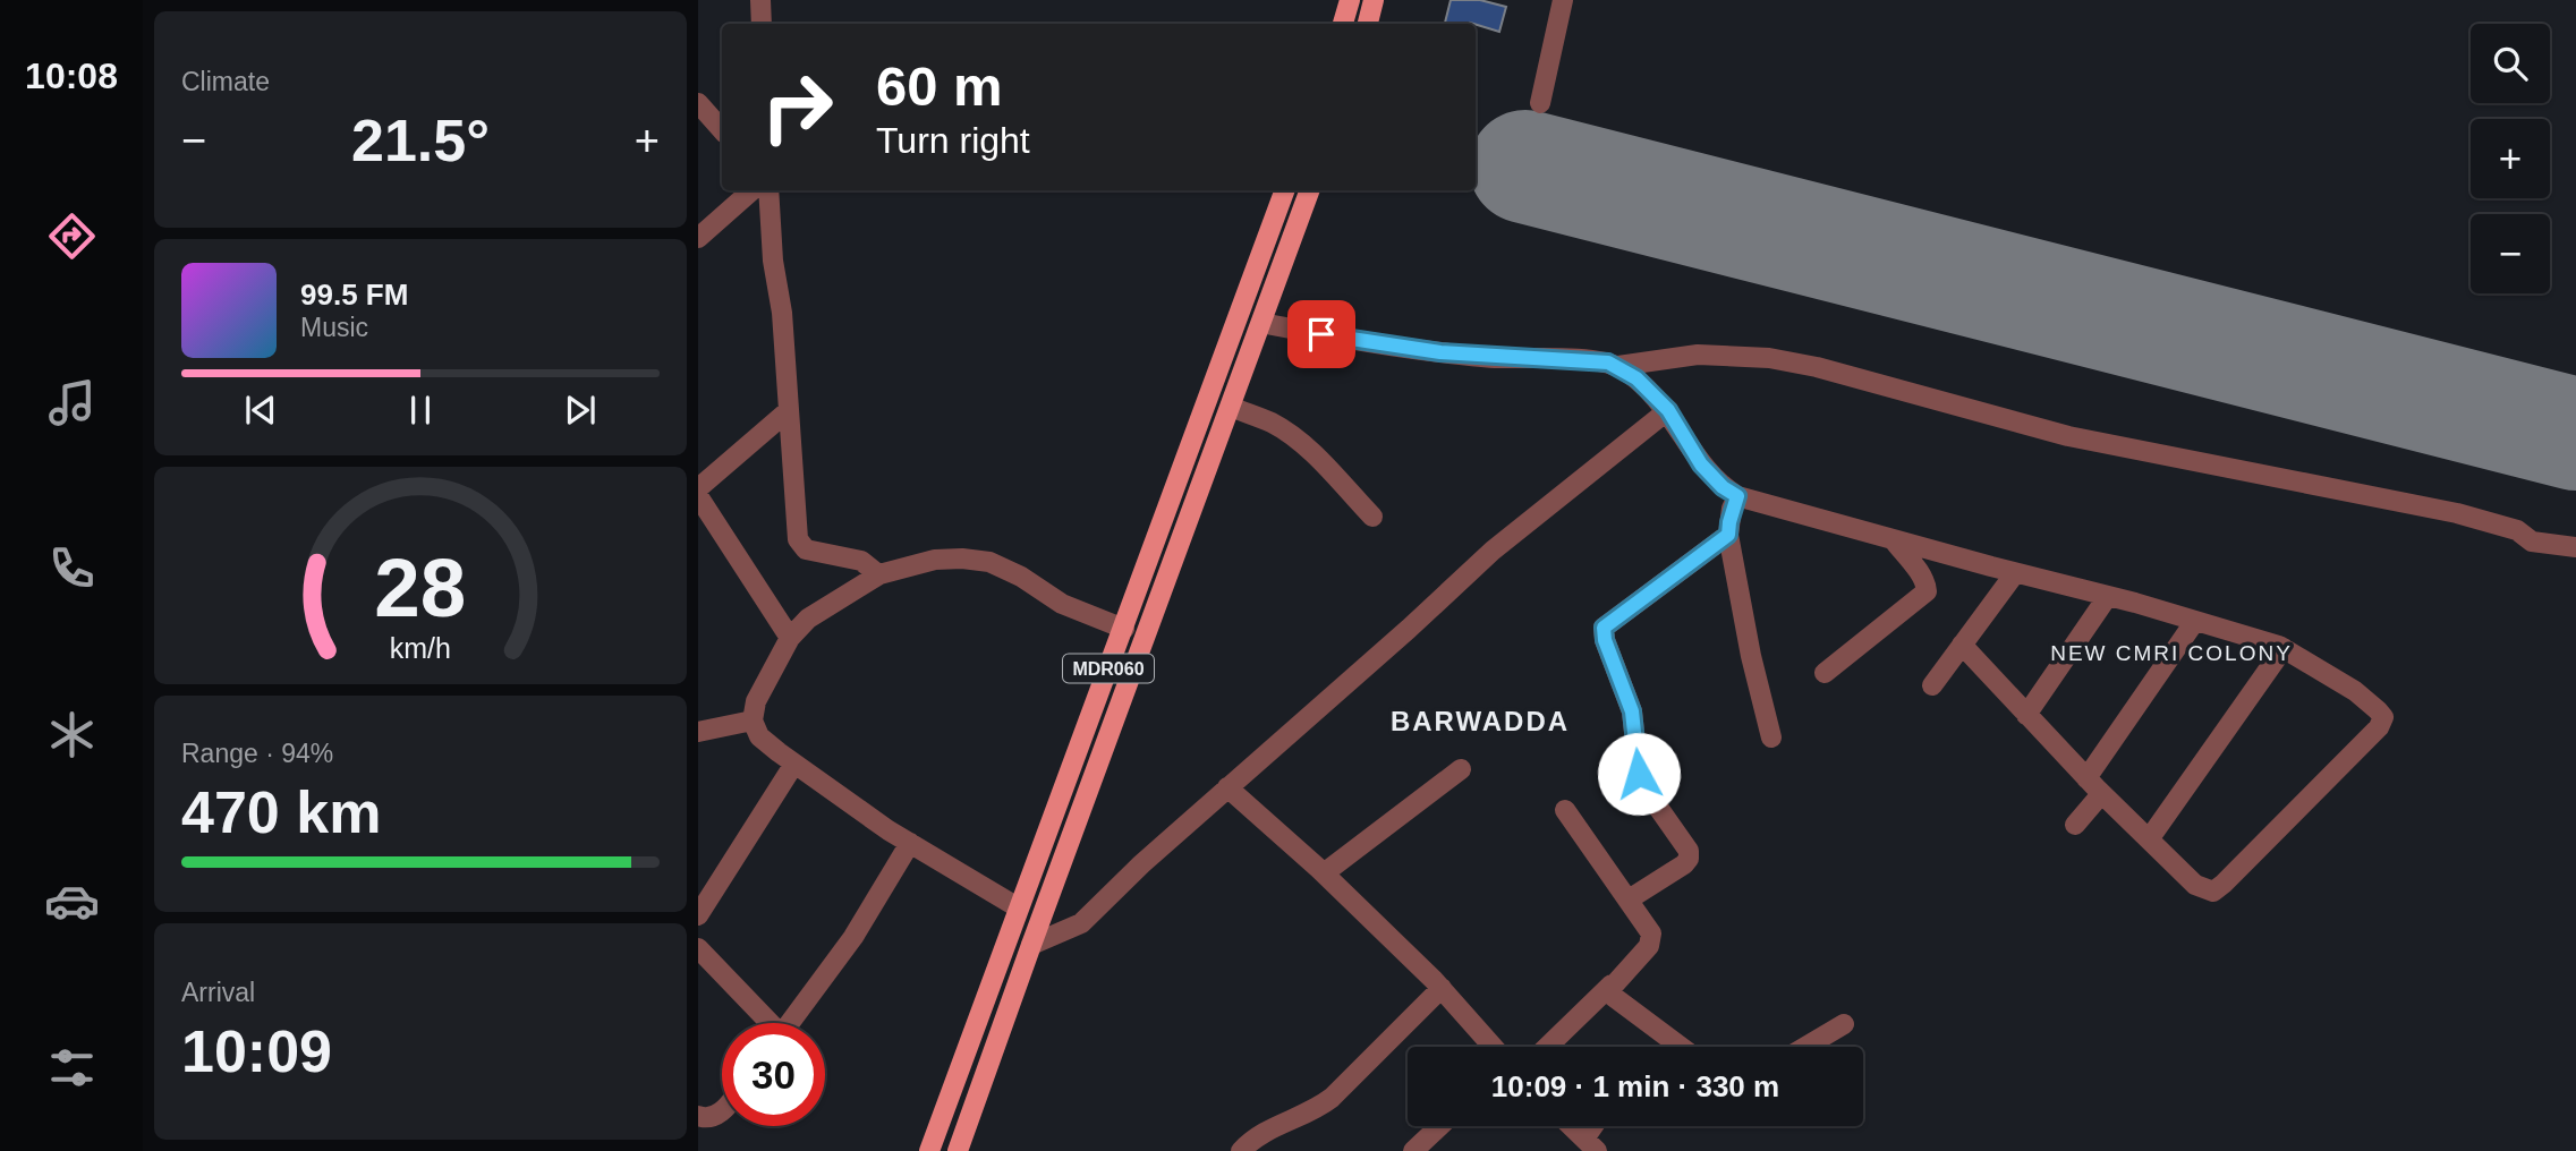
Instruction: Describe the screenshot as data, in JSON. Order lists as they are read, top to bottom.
{
  "streets": {
    "main road": ["MDR060"]
  },
  "districts": ["NEW CMRI COLONY", "BARWADDA"],
  "page": {
    "tabs": "10:08",
    "tile": [
      "Climate",
      ["Range · 94%", "470 km"],
      ["Arrival", "10:09"]
    ],
    "map_buttons": ["+", "−"],
    "turn": ["60 m", "Turn right"],
    "heat": ["−", "21.5°", "+"],
    "song": ["99.5 FM", "Music"],
    "limit": "30",
    "trip": "10:09 · 1 min · 330 m",
    "gauge": ["28", "km/h"]
  }
}
